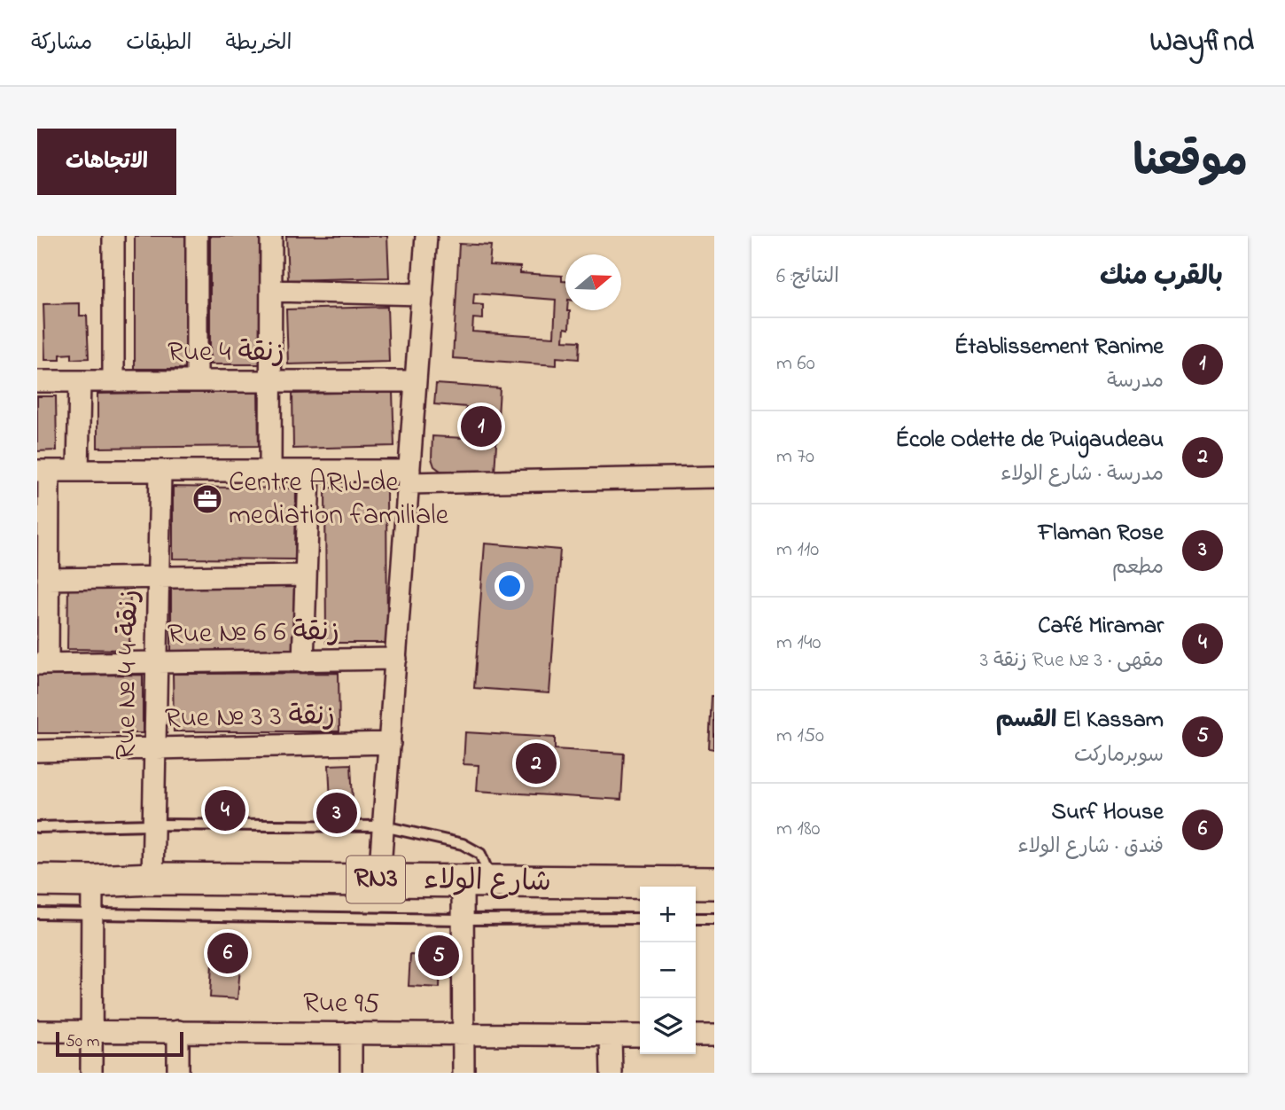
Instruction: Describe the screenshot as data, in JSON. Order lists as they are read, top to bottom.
{
  "streets": {
    "main road": ["RN3", "شارع الولاء"],
    "street": [
      "Rue 4 زنقة",
      "Rue № 6 زنقة 6",
      "Rue № 4 زنقة 4",
      "Rue № 3 زنقة 3",
      "Rue 95"
    ]
  },
  "crossings": [
    ["Rue № 6 زنقة 6", "Rue № 4 زنقة 4"],
    ["Rue № 4 زنقة 4", "Rue № 3 زنقة 3"],
    ["Rue № 4 زنقة 4", "شارع الولاء"]
  ],
  "places": {
    "office": ["Centre ARIJ de mediation familiale"]
  },
  "scale_bar": "50 m",
  "north": "right",
  "page": {
    "header": "Wayfind",
    "nav": ["الخريطة", "الطبقات", "مشاركة"],
    "title": "موقعنا",
    "buttons": "الاتجاهات",
    "heading": ["بالقرب منك", "النتائج: 6"],
    "list": [
      {
        "mark": "1",
        "name": "Établissement Ranime",
        "note": "مدرسة",
        "value": "60 m"
      },
      {
        "mark": "2",
        "name": "École Odette de Puigaudeau",
        "note": "مدرسة · شارع الولاء",
        "value": "70 m"
      },
      {
        "mark": "3",
        "name": "Flaman Rose",
        "note": "مطعم",
        "value": "110 m"
      },
      {
        "mark": "4",
        "name": "Café Miramar",
        "note": "مقهى · Rue № 3 زنقة 3",
        "value": "140 m"
      },
      {
        "mark": "5",
        "name": "El Kassam القسم",
        "note": "سوبرماركت",
        "value": "150 m"
      },
      {
        "mark": "6",
        "name": "Surf House",
        "note": "فندق · شارع الولاء",
        "value": "180 m"
      }
    ],
    "pins": [
      "1",
      "2",
      "4",
      "3",
      "6",
      "5"
    ],
    "map_buttons": ["+", "−"],
    "scale": "50 m"
  }
}
